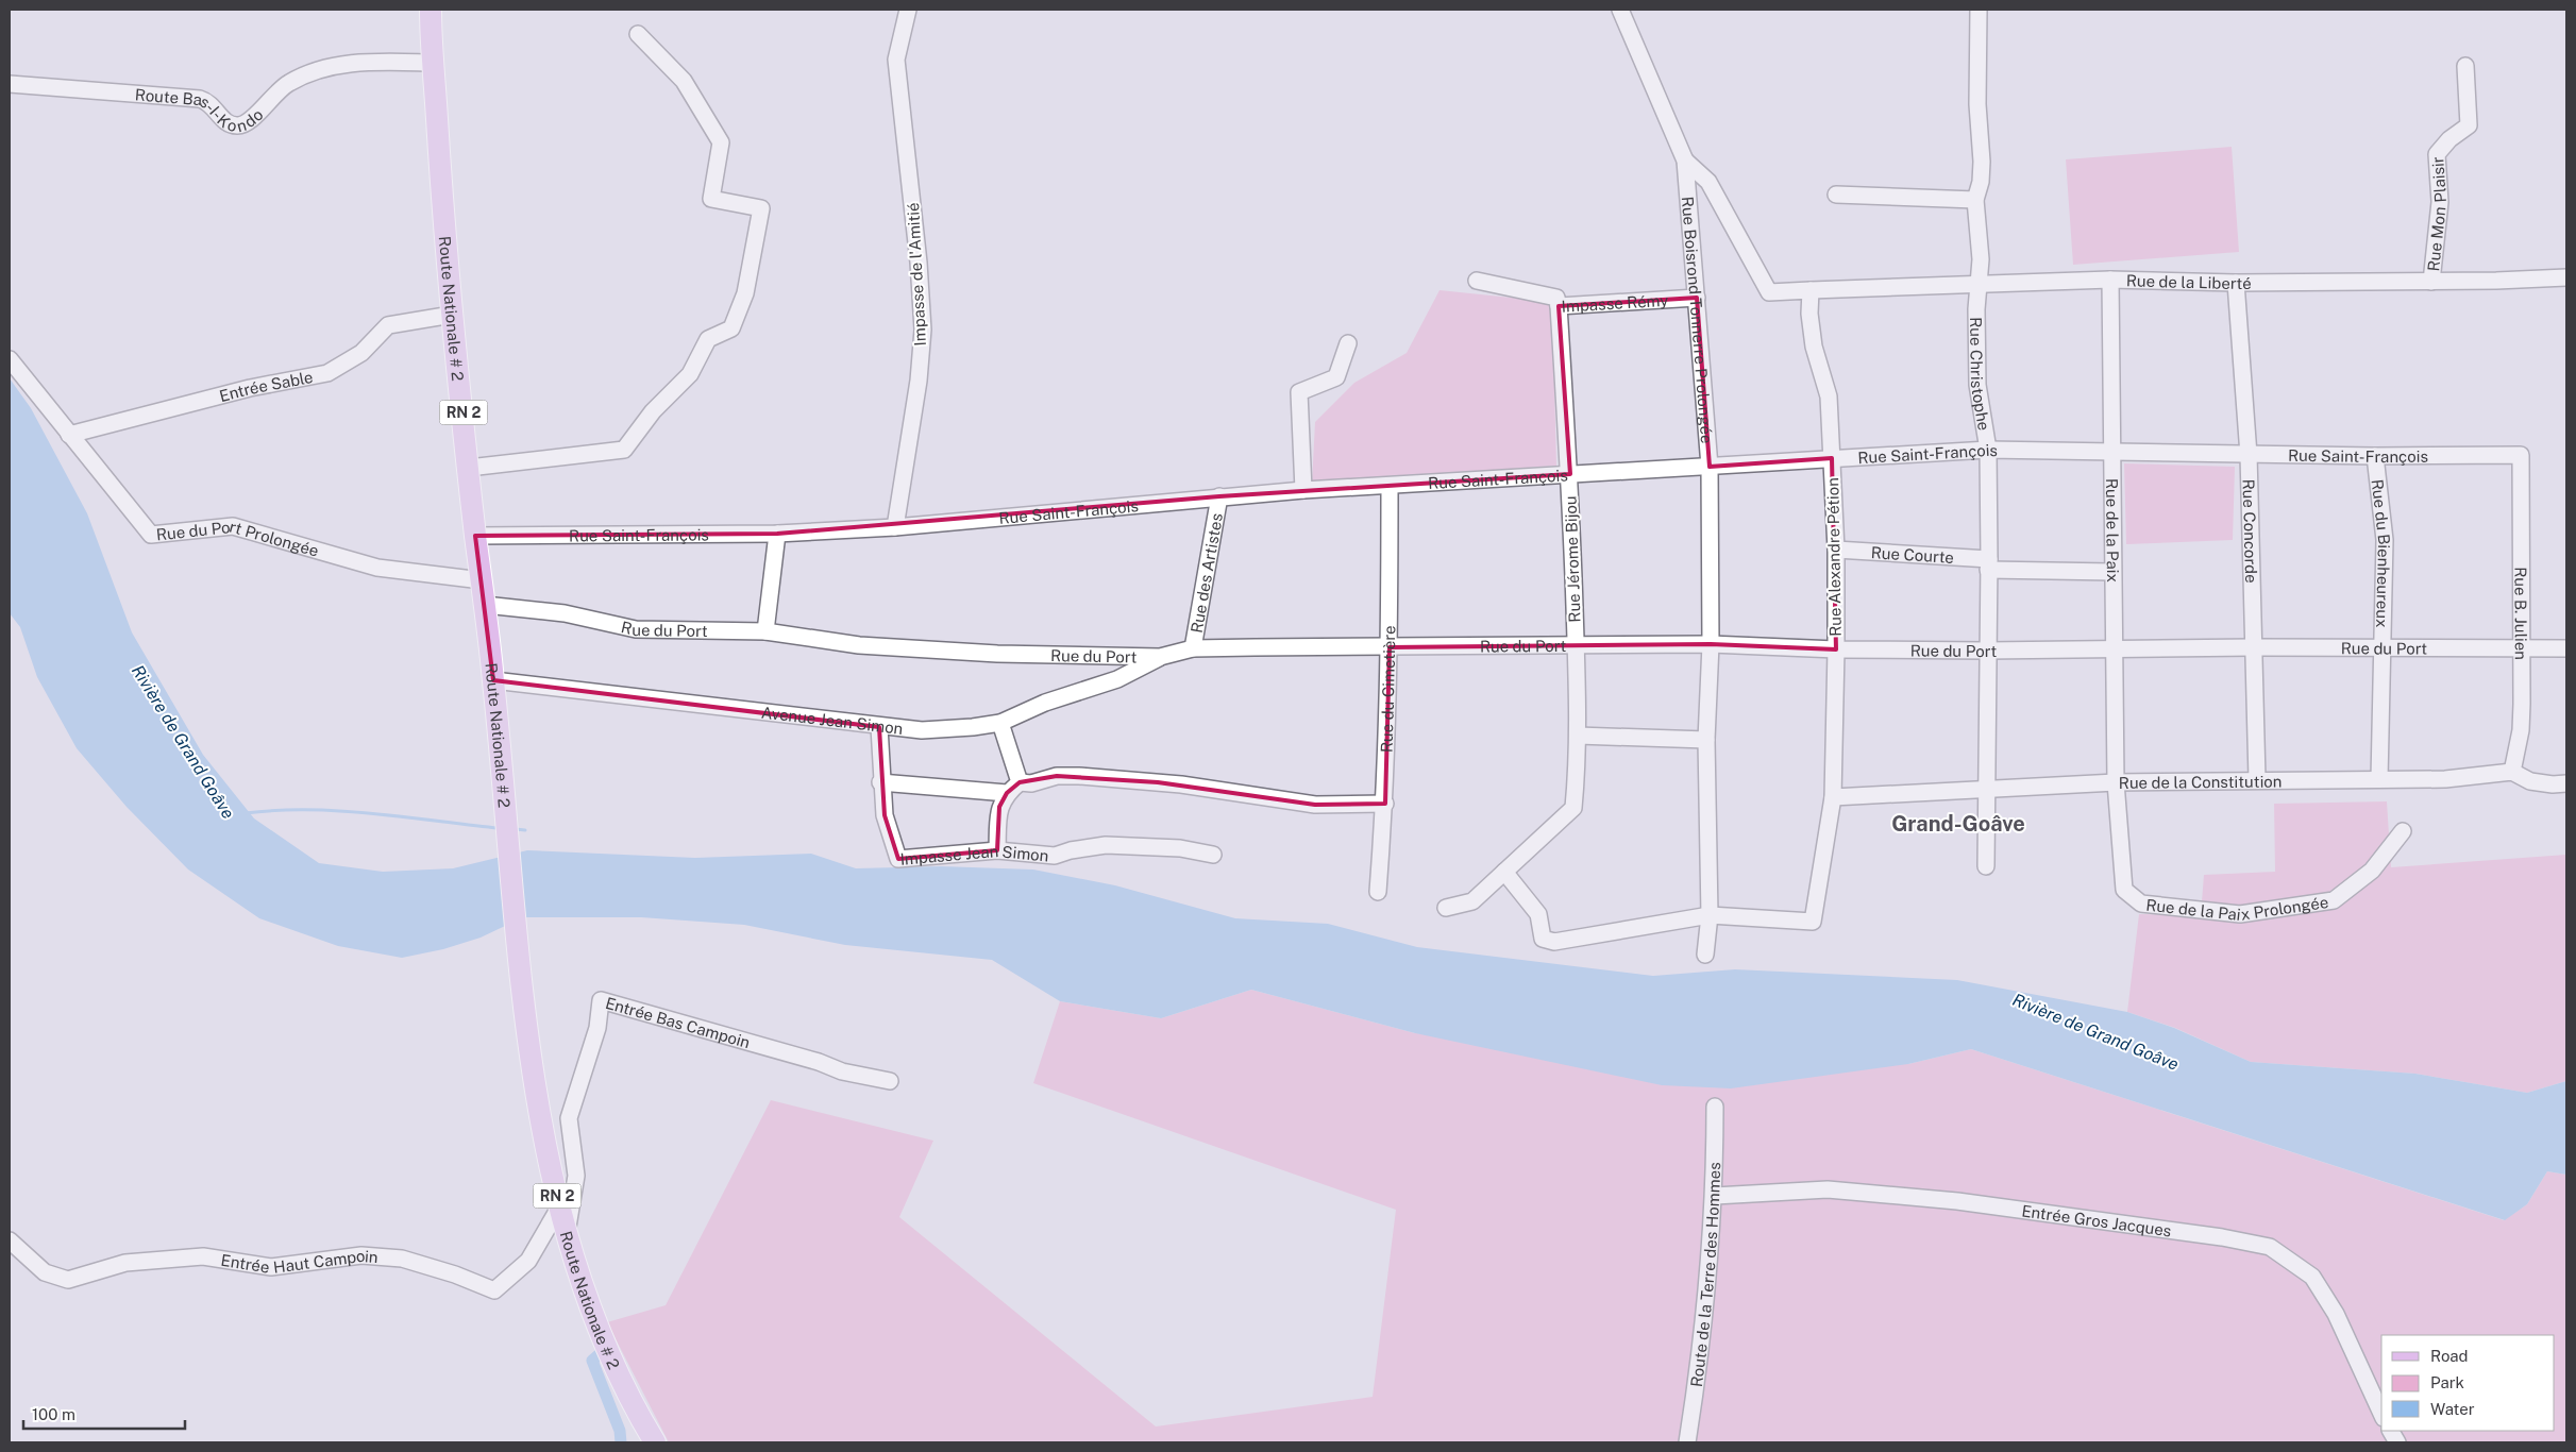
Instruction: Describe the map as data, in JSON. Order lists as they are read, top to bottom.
{
  "streets": {
    "main road": ["Route Nationale # 2", "RN 2"],
    "street": [
      "Route Bas-I-Kondo",
      "Rue Mon Plaisir",
      "Impasse de l'Amitié",
      "Rue de la Liberté",
      "Impasse Rémy",
      "Rue Boisrond Tonnerre Prolongée",
      "Rue Christophe",
      "Entrée Sable",
      "Rue Saint-François",
      "Rue de la Paix",
      "Rue Concorde",
      "Rue du Port Prolongée",
      "Rue du Bienheureux",
      "Rue Courte",
      "Rue Alexandre Pétion",
      "Rue Jérome Bijou",
      "Rue des Artistes",
      "Rue B. Julien",
      "Rue du Port",
      "Rue du Cimetière",
      "Avenue Jean Simon",
      "Rue de la Constitution",
      "Impasse Jean Simon",
      "Rue de la Paix Prolongée",
      "Entrée Bas Campoin",
      "Entrée Gros Jacques",
      "Entrée Haut Campoin",
      "Route de la Terre des Hommes"
    ]
  },
  "crossings": [
    ["Route Bas-I-Kondo", "Route Nationale # 2"],
    ["Rue Mon Plaisir", "Rue de la Liberté"],
    ["Impasse de l'Amitié", "Rue Saint-François"],
    ["Rue de la Liberté", "Rue Christophe"],
    ["Rue de la Liberté", "Rue de la Paix"],
    ["Rue de la Liberté", "Rue Concorde"],
    ["Rue de la Liberté", "Rue Alexandre Pétion"],
    ["Impasse Rémy", "Rue Boisrond Tonnerre Prolongée"],
    ["Impasse Rémy", "Rue Jérome Bijou"],
    ["Route Nationale # 2", "Entrée Sable"],
    ["Route Nationale # 2", "Rue Saint-François"],
    ["Route Nationale # 2", "Rue du Port Prolongée"],
    ["Route Nationale # 2", "Rue du Port"],
    ["Route Nationale # 2", "Avenue Jean Simon"],
    ["Route Nationale # 2", "Entrée Bas Campoin"],
    ["Route Nationale # 2", "Entrée Haut Campoin"],
    ["Rue Boisrond Tonnerre Prolongée", "Rue Saint-François"],
    ["Rue Boisrond Tonnerre Prolongée", "Rue Alexandre Pétion"],
    ["Rue Boisrond Tonnerre Prolongée", "Rue du Port"],
    ["Rue Christophe", "Rue Saint-François"],
    ["Rue Christophe", "Rue Courte"],
    ["Rue Christophe", "Rue du Port"],
    ["Rue Christophe", "Rue de la Constitution"],
    ["Entrée Sable", "Rue du Port Prolongée"],
    ["Rue Saint-François", "Rue de la Paix"],
    ["Rue Saint-François", "Rue Concorde"],
    ["Rue Saint-François", "Rue du Bienheureux"],
    ["Rue Saint-François", "Rue Alexandre Pétion"],
    ["Rue Saint-François", "Rue Jérome Bijou"],
    ["Rue Saint-François", "Rue des Artistes"],
    ["Rue Saint-François", "Rue B. Julien"],
    ["Rue Saint-François", "Rue du Cimetière"],
    ["Rue de la Paix", "Rue Courte"],
    ["Rue de la Paix", "Rue du Port"],
    ["Rue de la Paix", "Rue de la Constitution"],
    ["Rue de la Paix", "Rue de la Paix Prolongée"],
    ["Rue Concorde", "Rue du Port"],
    ["Rue Concorde", "Rue de la Constitution"],
    ["Rue du Bienheureux", "Rue du Port"],
    ["Rue du Bienheureux", "Rue de la Constitution"],
    ["Rue Courte", "Rue Alexandre Pétion"],
    ["Rue Alexandre Pétion", "Rue du Port"],
    ["Rue Alexandre Pétion", "Rue de la Constitution"],
    ["Rue Jérome Bijou", "Rue du Port"],
    ["Rue des Artistes", "Rue du Port"],
    ["Rue B. Julien", "Rue du Port"],
    ["Rue B. Julien", "Rue de la Constitution"],
    ["Rue du Port", "Rue du Cimetière"],
    ["Rue du Port", "Avenue Jean Simon"],
    ["Avenue Jean Simon", "Impasse Jean Simon"],
    ["Rue de la Constitution", "Rue de la Paix Prolongée"],
    ["Entrée Gros Jacques", "Route de la Terre des Hommes"]
  ],
  "districts": ["Grand-Goâve"],
  "water": ["Rivière de Grand Goâve"],
  "legend": ["Road", "Park", "Water"],
  "scale_bar": "100 m"
}
